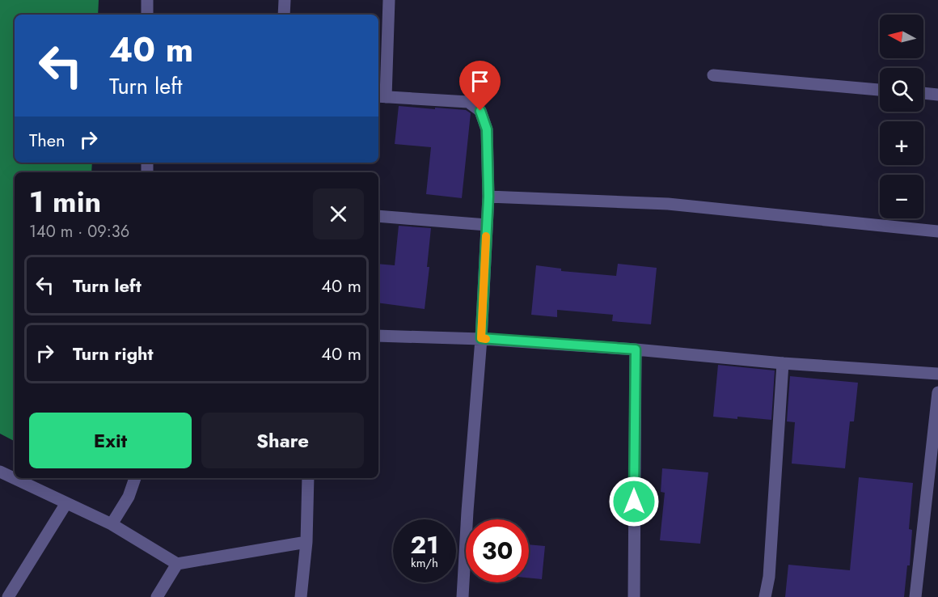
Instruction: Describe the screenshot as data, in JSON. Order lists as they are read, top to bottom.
{
  "north": "left",
  "page": {
    "map_buttons": ["+", "−"],
    "turn": ["40 m", "Turn left"],
    "then": "Then",
    "heading": ["1 min", "140 m · 09:36"],
    "list": [
      {
        "name": "Turn left",
        "value": "40 m"
      },
      {
        "name": "Turn right",
        "value": "40 m"
      }
    ],
    "buttons": ["Exit", "Share"],
    "speed": "21 km/h",
    "limit": "30"
  }
}
